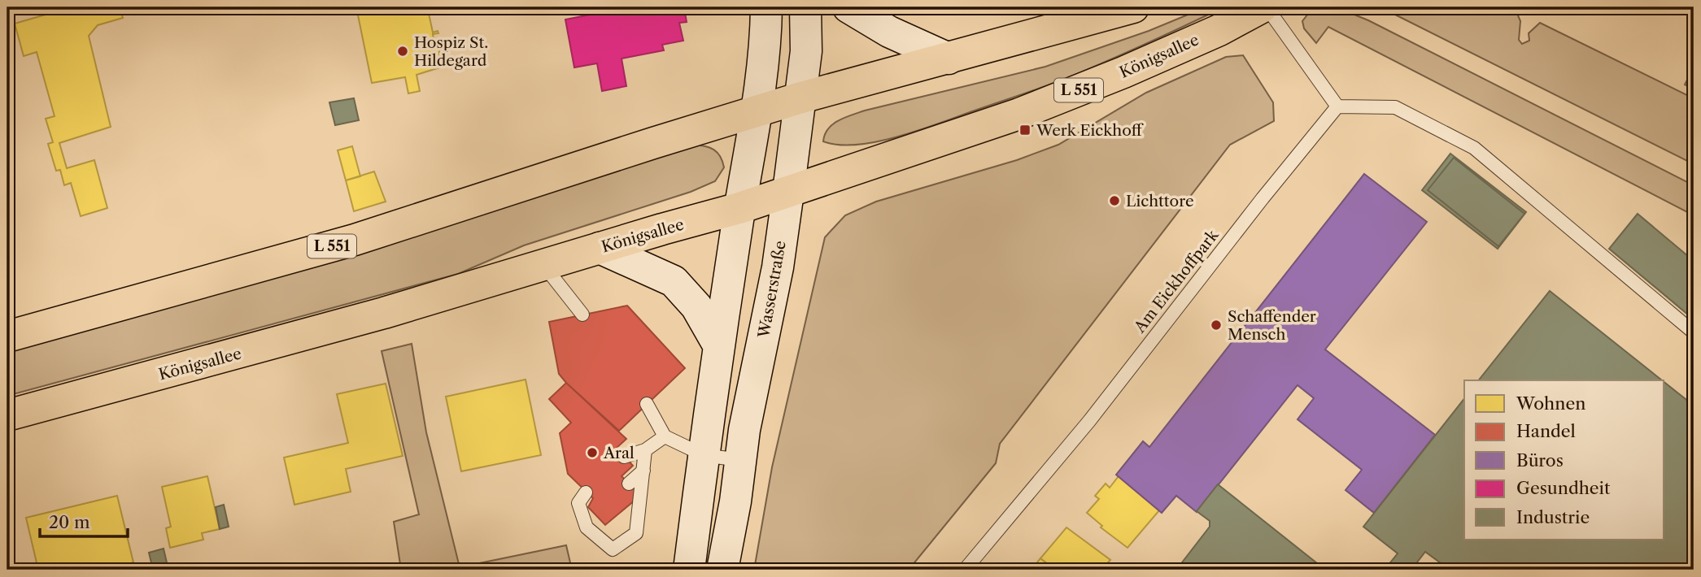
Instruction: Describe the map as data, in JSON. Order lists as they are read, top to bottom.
{
  "streets": {
    "main road": ["Königsallee", "L 551", "Wasserstraße"],
    "lane": ["Am Eickhoffpark"]
  },
  "crossings": [
    ["Königsallee", "Wasserstraße"],
    ["L 551", "Wasserstraße"]
  ],
  "places": {
    "other": [
      "Hospiz St. Hildegard",
      "Lichttore",
      "Schaffender Mensch",
      "Aral"
    ],
    "transit": ["Werk Eickhoff"]
  },
  "legend": [
    "Wohnen",
    "Handel",
    "Büros",
    "Gesundheit",
    "Industrie"
  ],
  "scale_bar": "20 m"
}
